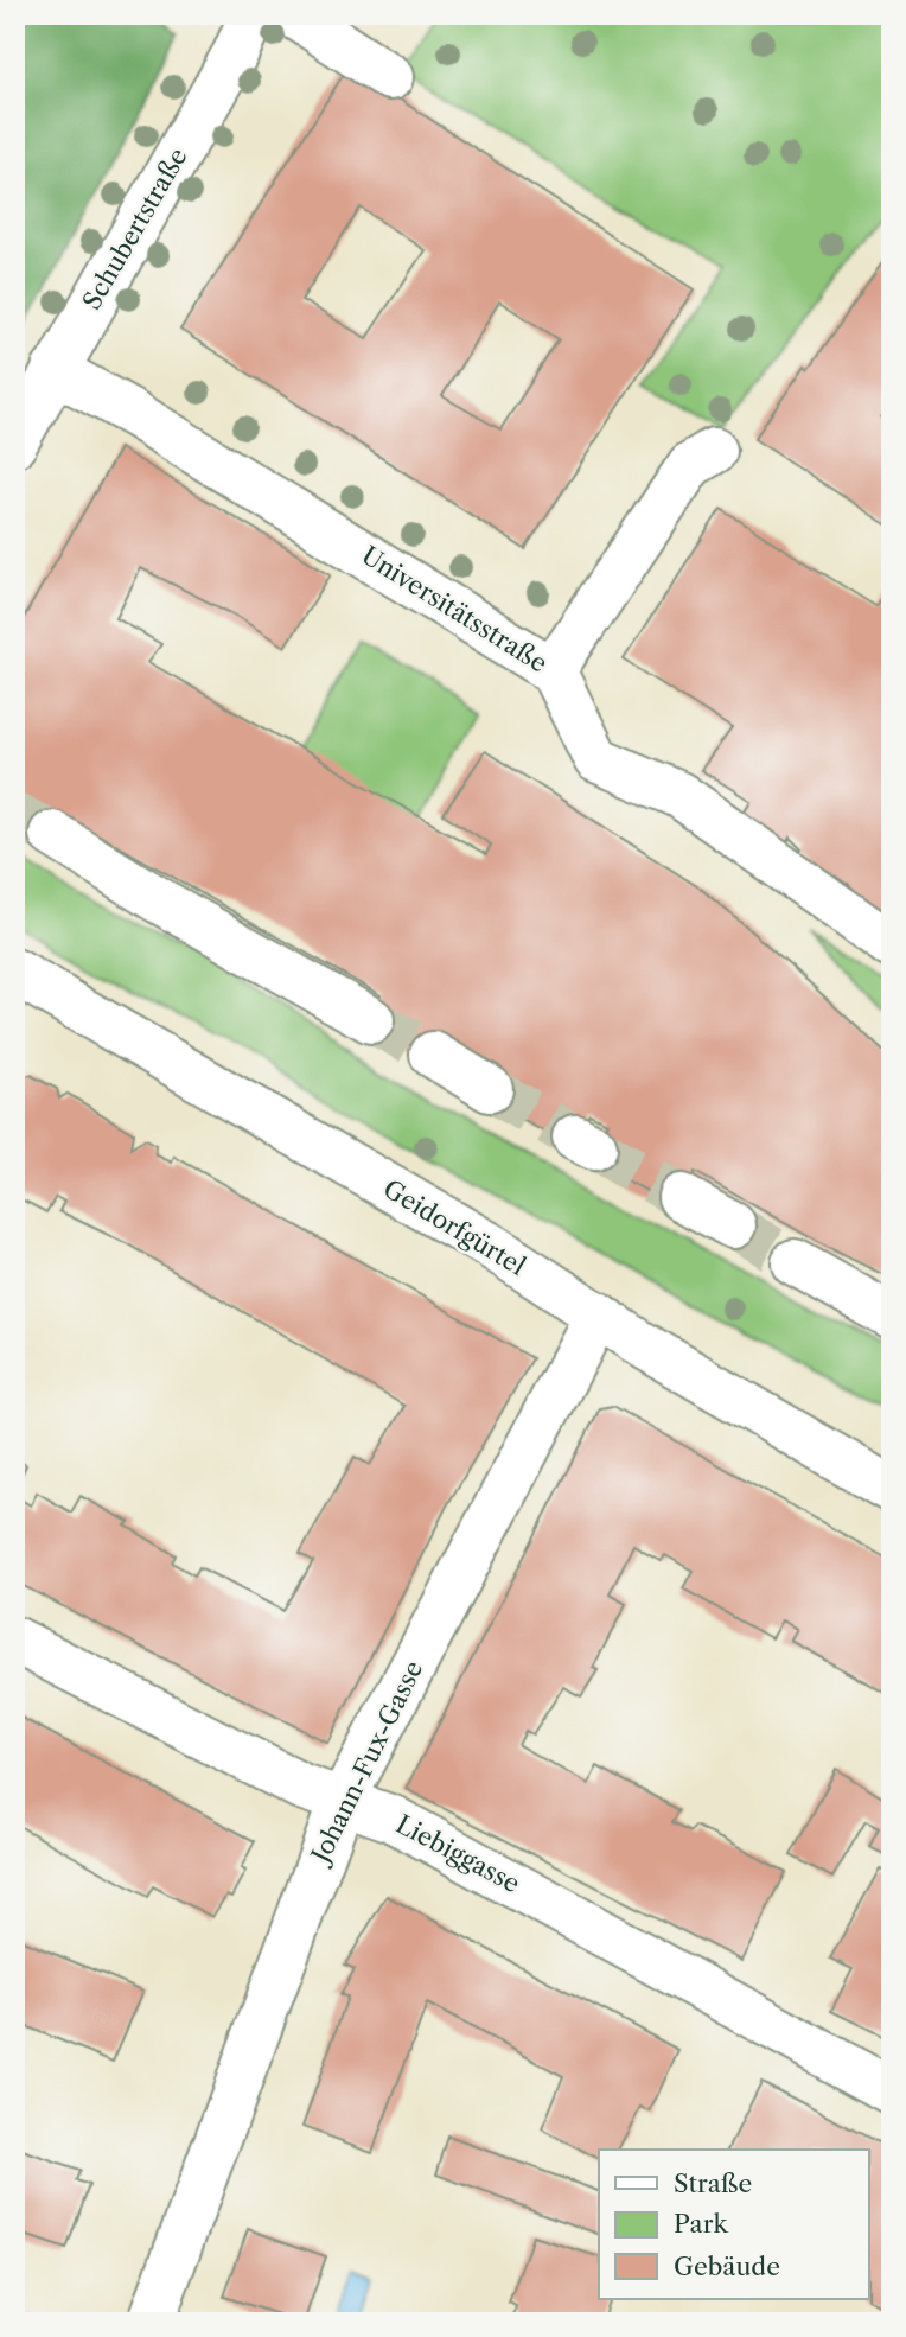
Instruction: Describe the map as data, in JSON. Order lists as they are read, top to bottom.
{
  "streets": {
    "street": [
      "Schubertstraße",
      "Universitätsstraße",
      "Geidorfgürtel",
      "Johann-Fux-Gasse",
      "Liebiggasse"
    ]
  },
  "crossings": [
    ["Schubertstraße", "Universitätsstraße"],
    ["Geidorfgürtel", "Johann-Fux-Gasse"],
    ["Johann-Fux-Gasse", "Liebiggasse"]
  ],
  "legend": ["Straße", "Park", "Gebäude"]
}
